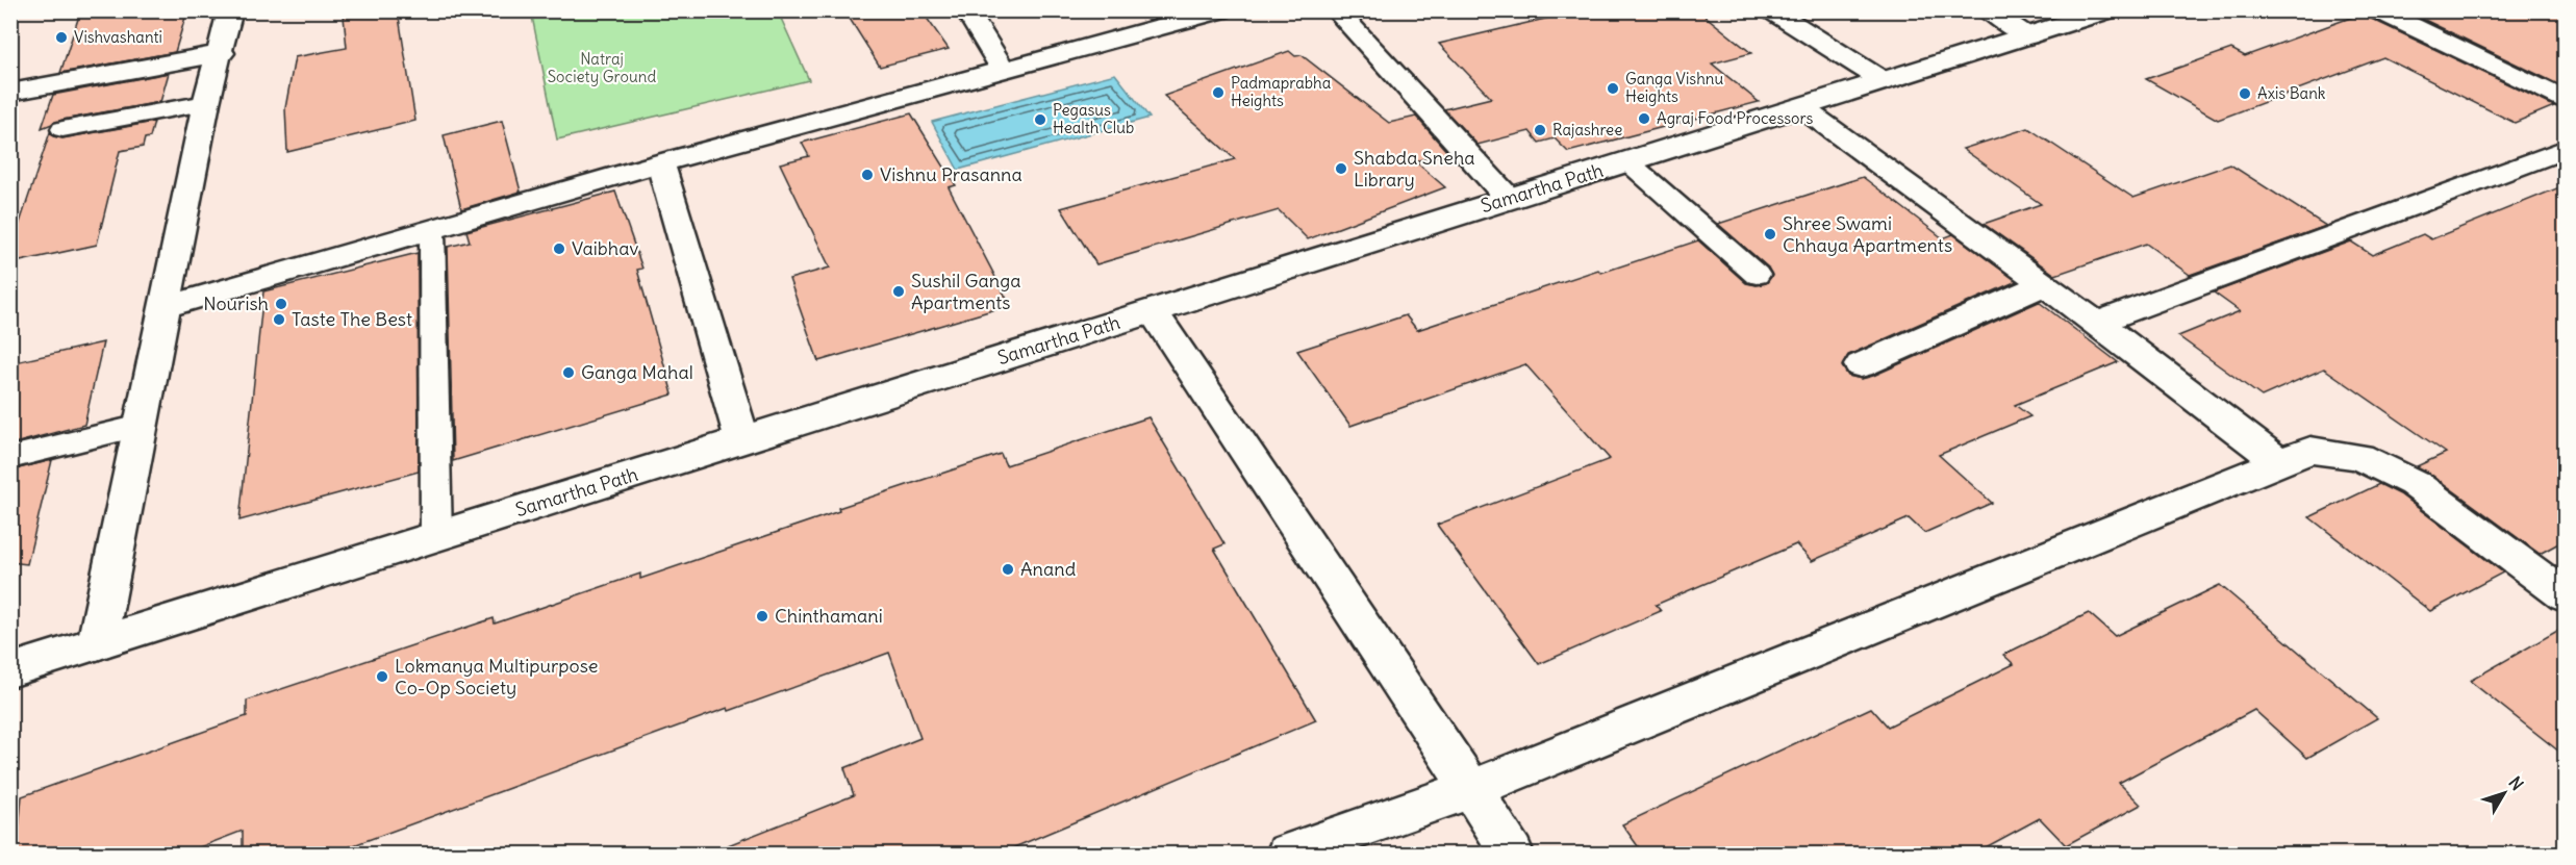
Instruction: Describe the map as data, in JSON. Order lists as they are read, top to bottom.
{
  "streets": {
    "street": ["Samartha Path"]
  },
  "parks": ["Natraj Society Ground"],
  "places": [
    "Vishvashanti",
    "Ganga Vishnu Heights",
    "Padmaprabha Heights",
    "Axis Bank",
    "Agraj Food Processors",
    "Pegasus Health Club",
    "Rajashree",
    "Shabda Sneha Library",
    "Vishnu Prasanna",
    "Shree Swami Chhaya Apartments",
    "Vaibhav",
    "Sushil Ganga Apartments",
    "Nourish",
    "Taste The Best",
    "Ganga Mahal",
    "Anand",
    "Chinthamani",
    "Lokmanya Multipurpose Co-Op Society"
  ],
  "north": "top right"
}
